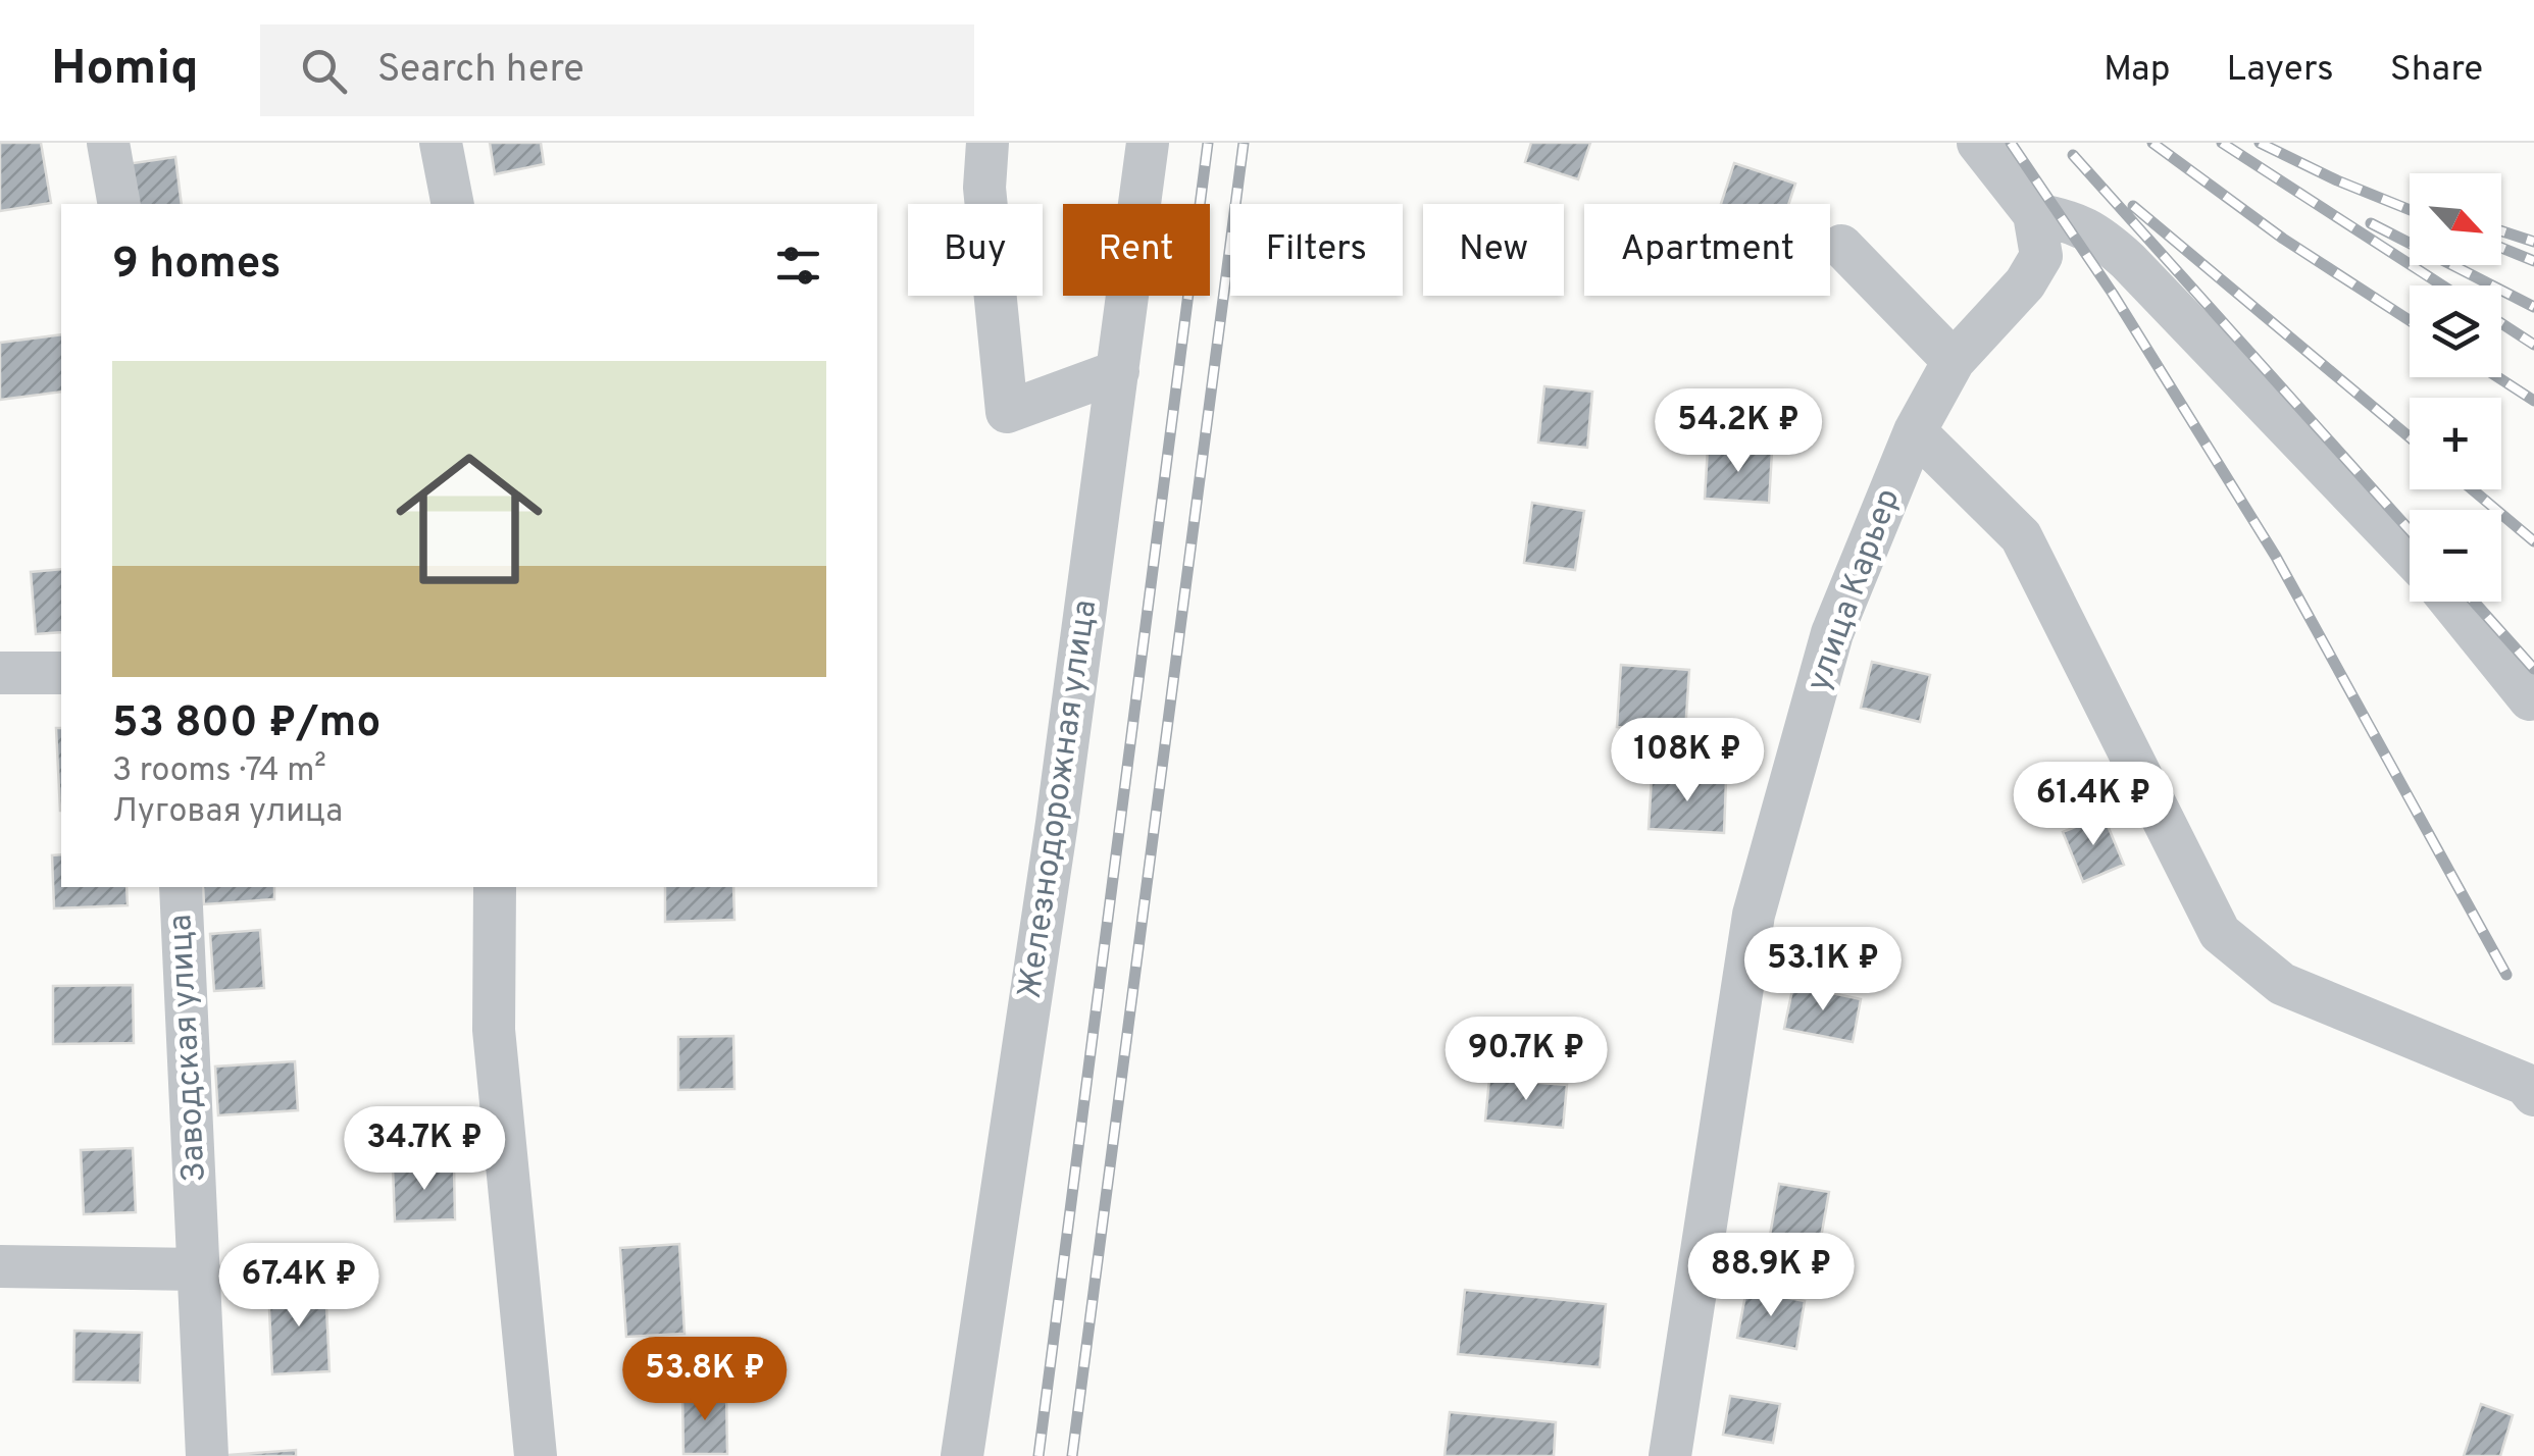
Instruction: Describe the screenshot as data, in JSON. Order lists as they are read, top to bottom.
{
  "streets": {
    "street": ["улица Карьер", "Железнодорожная улица", "Заводская улица"]
  },
  "north": "bottom right",
  "page": {
    "header": "Homiq",
    "search": "Search here",
    "nav": ["Map", "Layers", "Share"],
    "map_buttons": ["+", "−"],
    "chip": [
      "Buy",
      "Rent",
      "Filters",
      "New",
      "Apartment"
    ],
    "heading": "9 homes",
    "list": [
      {
        "name": "53 800 ₽/mo",
        "note": "3 rooms · 74 m² · Луговая улица"
      }
    ],
    "price": [
      "54.2K ₽",
      "108K ₽",
      "61.4K ₽",
      "53.1K ₽",
      "90.7K ₽",
      "34.7K ₽",
      "88.9K ₽",
      "67.4K ₽",
      "53.8K ₽"
    ]
  }
}
